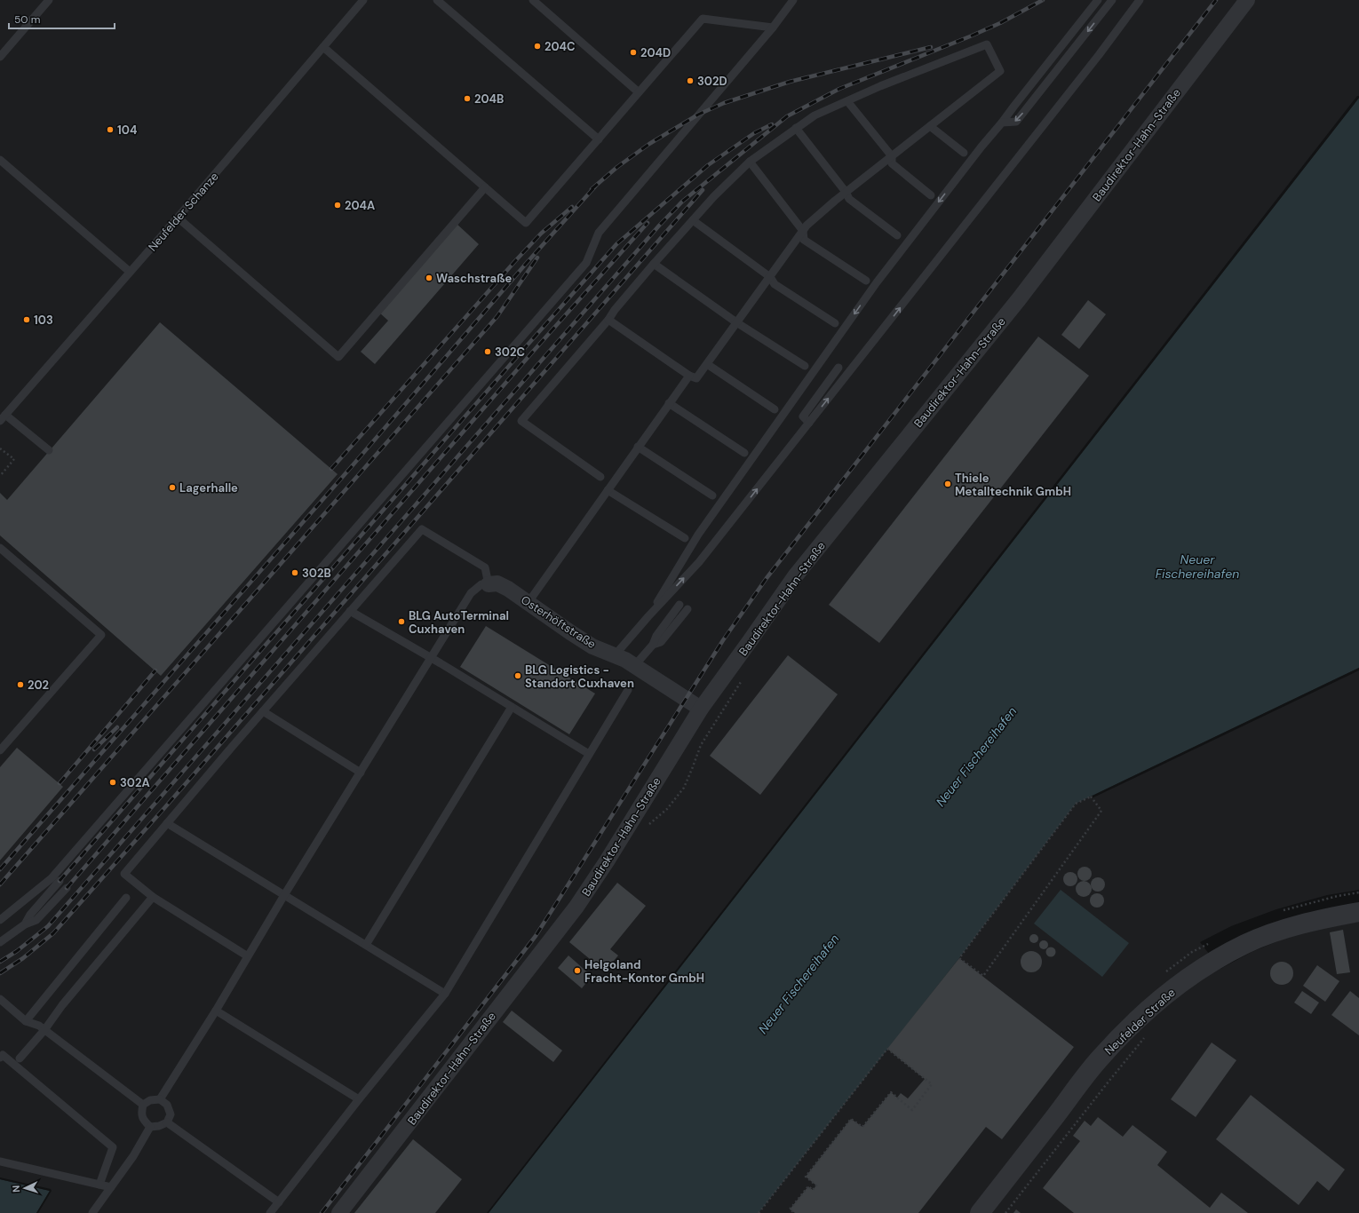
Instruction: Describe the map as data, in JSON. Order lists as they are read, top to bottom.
{
  "streets": {
    "street": ["Baudirektor-Hahn-Straße", "Osterhöftstraße", "Neufelder Straße"],
    "lane": ["Neufelder Schanze"]
  },
  "crossings": [
    ["Baudirektor-Hahn-Straße", "Osterhöftstraße"]
  ],
  "water": ["Neuer Fischereihafen"],
  "places": [
    "204C",
    "204D",
    "302D",
    "204B",
    "104",
    "204A",
    "Waschstraße",
    "103",
    "302C",
    "Thiele Metalltechnik GmbH",
    "Lagerhalle",
    "302B",
    "BLG AutoTerminal Cuxhaven",
    "BLG Logistics - Standort Cuxhaven",
    "202",
    "302A",
    "Helgoland Fracht-Kontor GmbH"
  ],
  "scale_bar": "50 m",
  "north": "left"
}
